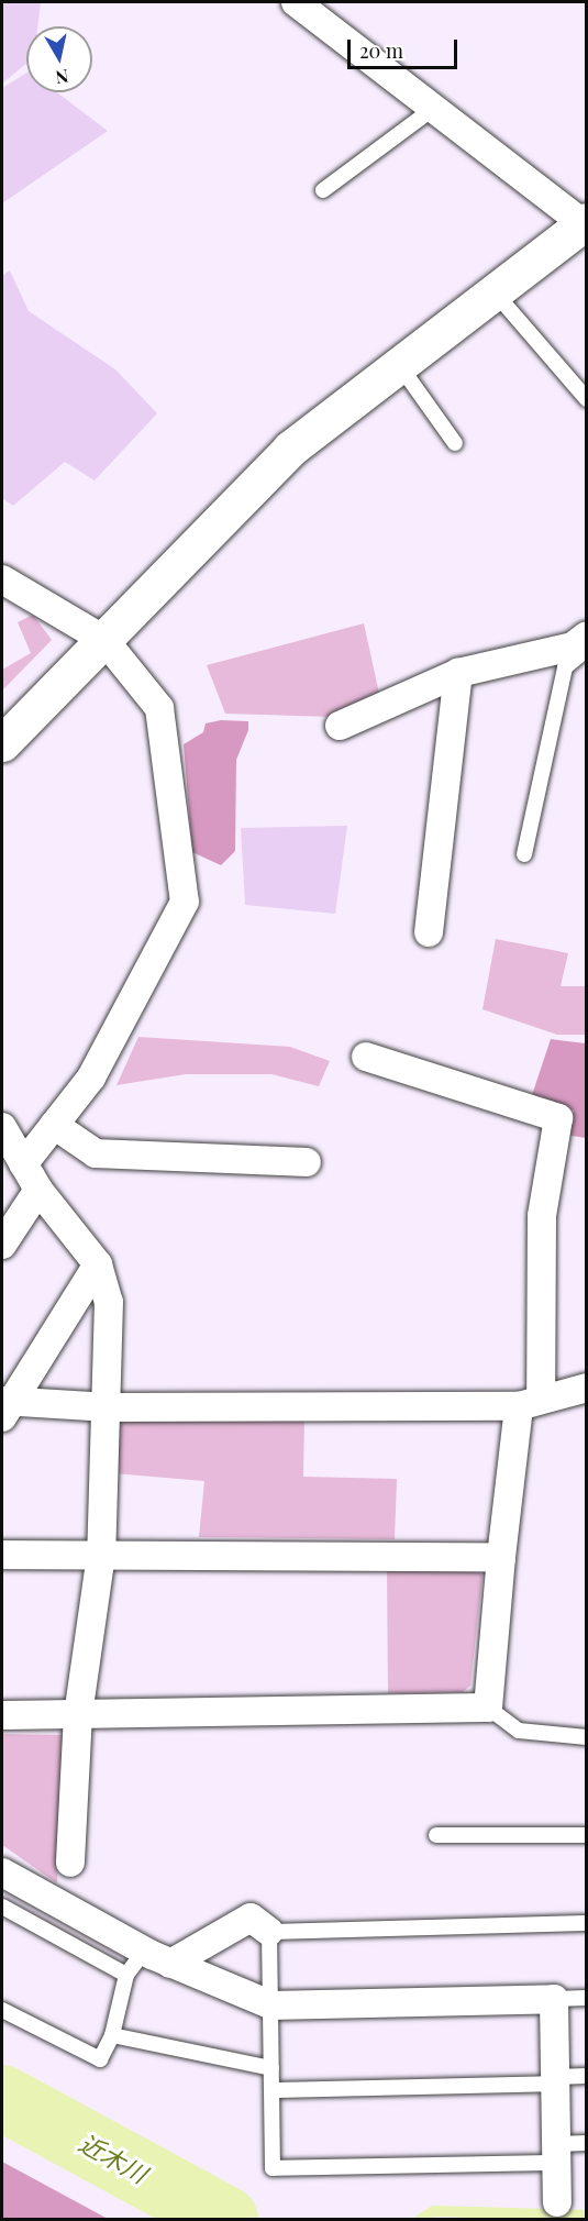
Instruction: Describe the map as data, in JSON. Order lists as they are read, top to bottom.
{
  "water": ["近木川"],
  "scale_bar": "20 m",
  "north": "bottom"
}
